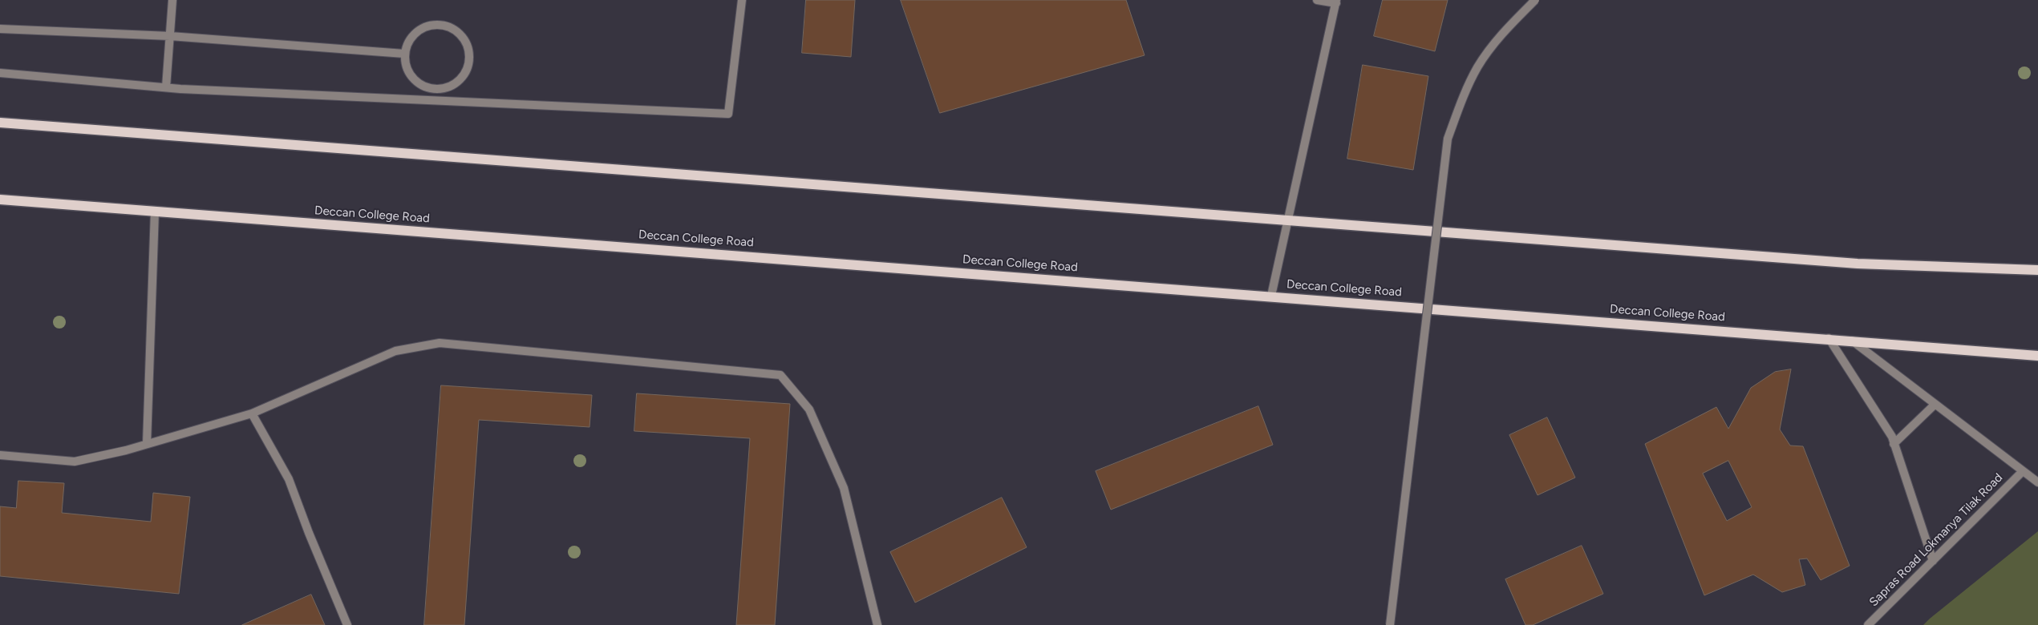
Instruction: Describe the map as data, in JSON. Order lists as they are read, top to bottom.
{
  "streets": {
    "main road": ["Deccan College Road"],
    "street": ["Sapras Road Lokmanya Tilak Road"]
  }
}
